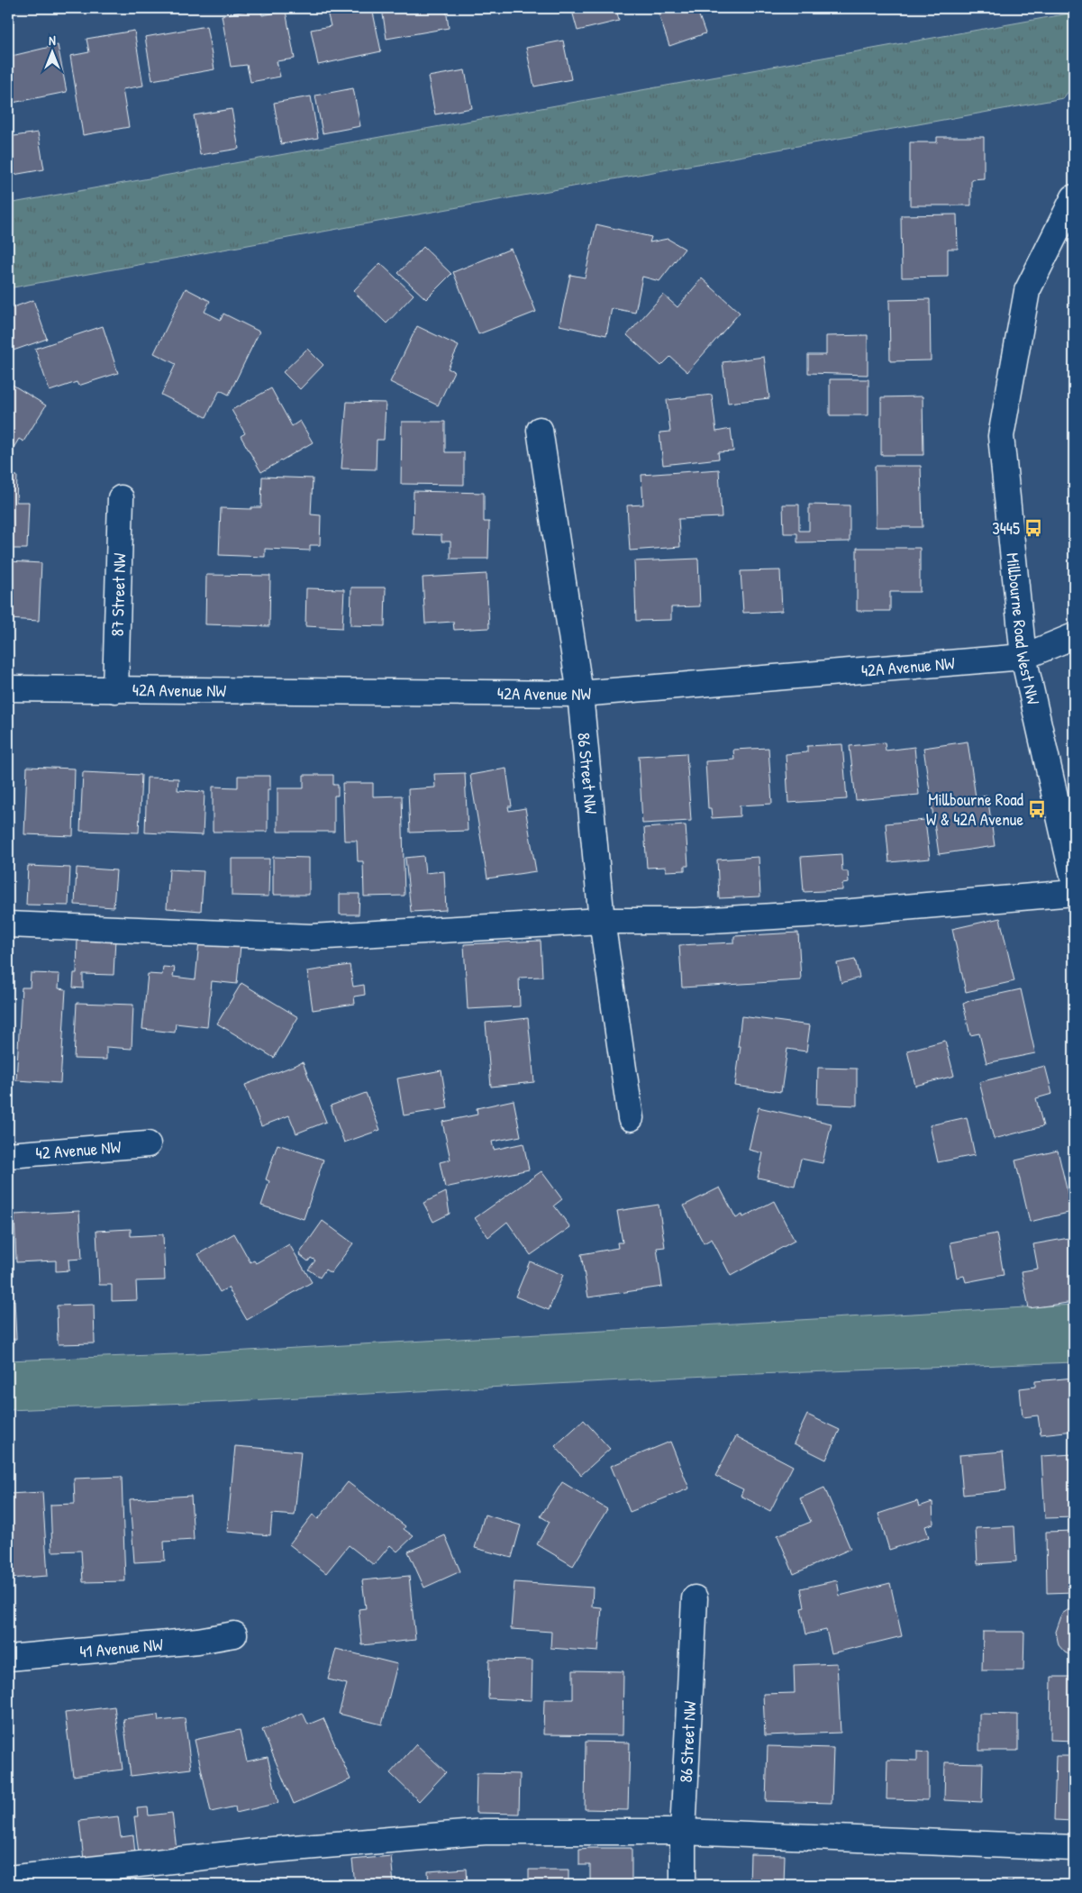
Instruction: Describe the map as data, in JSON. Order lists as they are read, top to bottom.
{
  "streets": {
    "street": [
      "87 Street NW",
      "Millbourne Road West NW",
      "42A Avenue NW",
      "86 Street NW",
      "42 Avenue NW",
      "41 Avenue NW"
    ]
  },
  "crossings": [
    ["87 Street NW", "42A Avenue NW"],
    ["Millbourne Road West NW", "42A Avenue NW"],
    ["42A Avenue NW", "86 Street NW"]
  ],
  "places": {
    "bus stop": ["3445", "Millbourne Road W & 42A Avenue"]
  },
  "north": "top"
}
